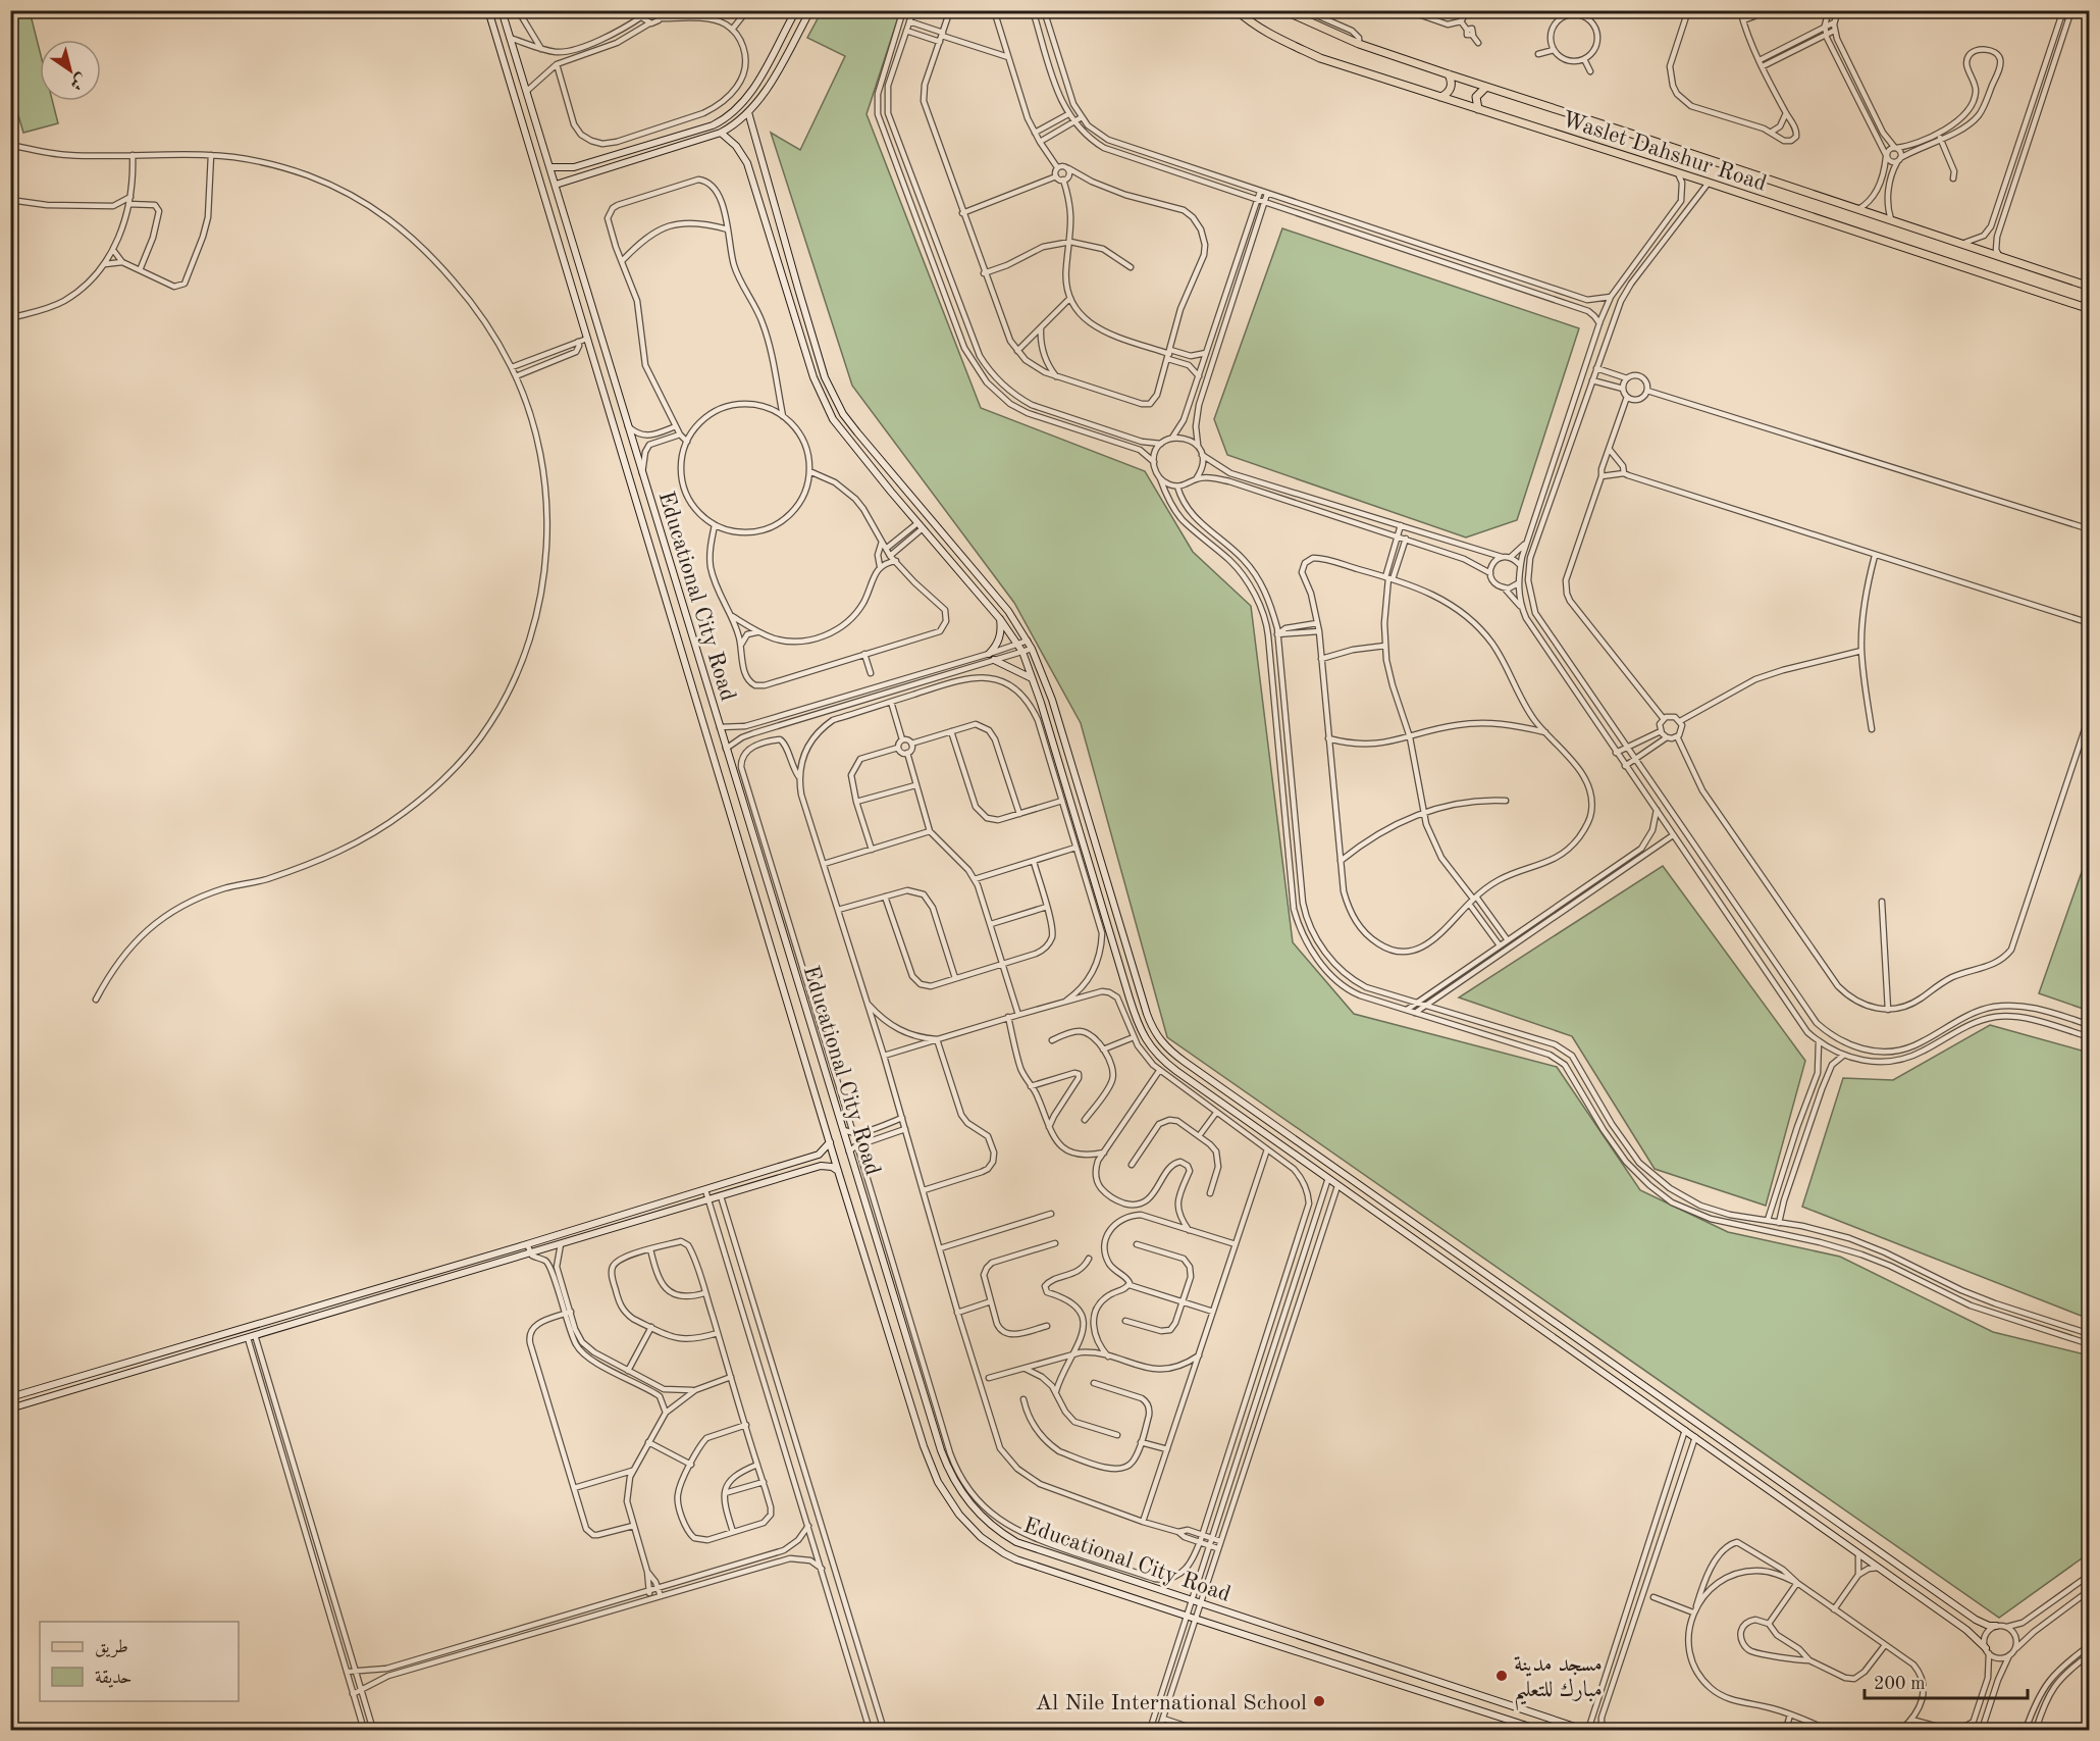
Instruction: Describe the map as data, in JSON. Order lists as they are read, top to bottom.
{
  "streets": {
    "main road": ["Waslet Dahshur Road"],
    "street": ["Educational City Road"]
  },
  "places": ["مسجد مدينة مبارك للتعليم", "Al Nile International School"],
  "legend": ["طريق", "حديقة"],
  "scale_bar": "200 m",
  "north": "bottom right"
}
